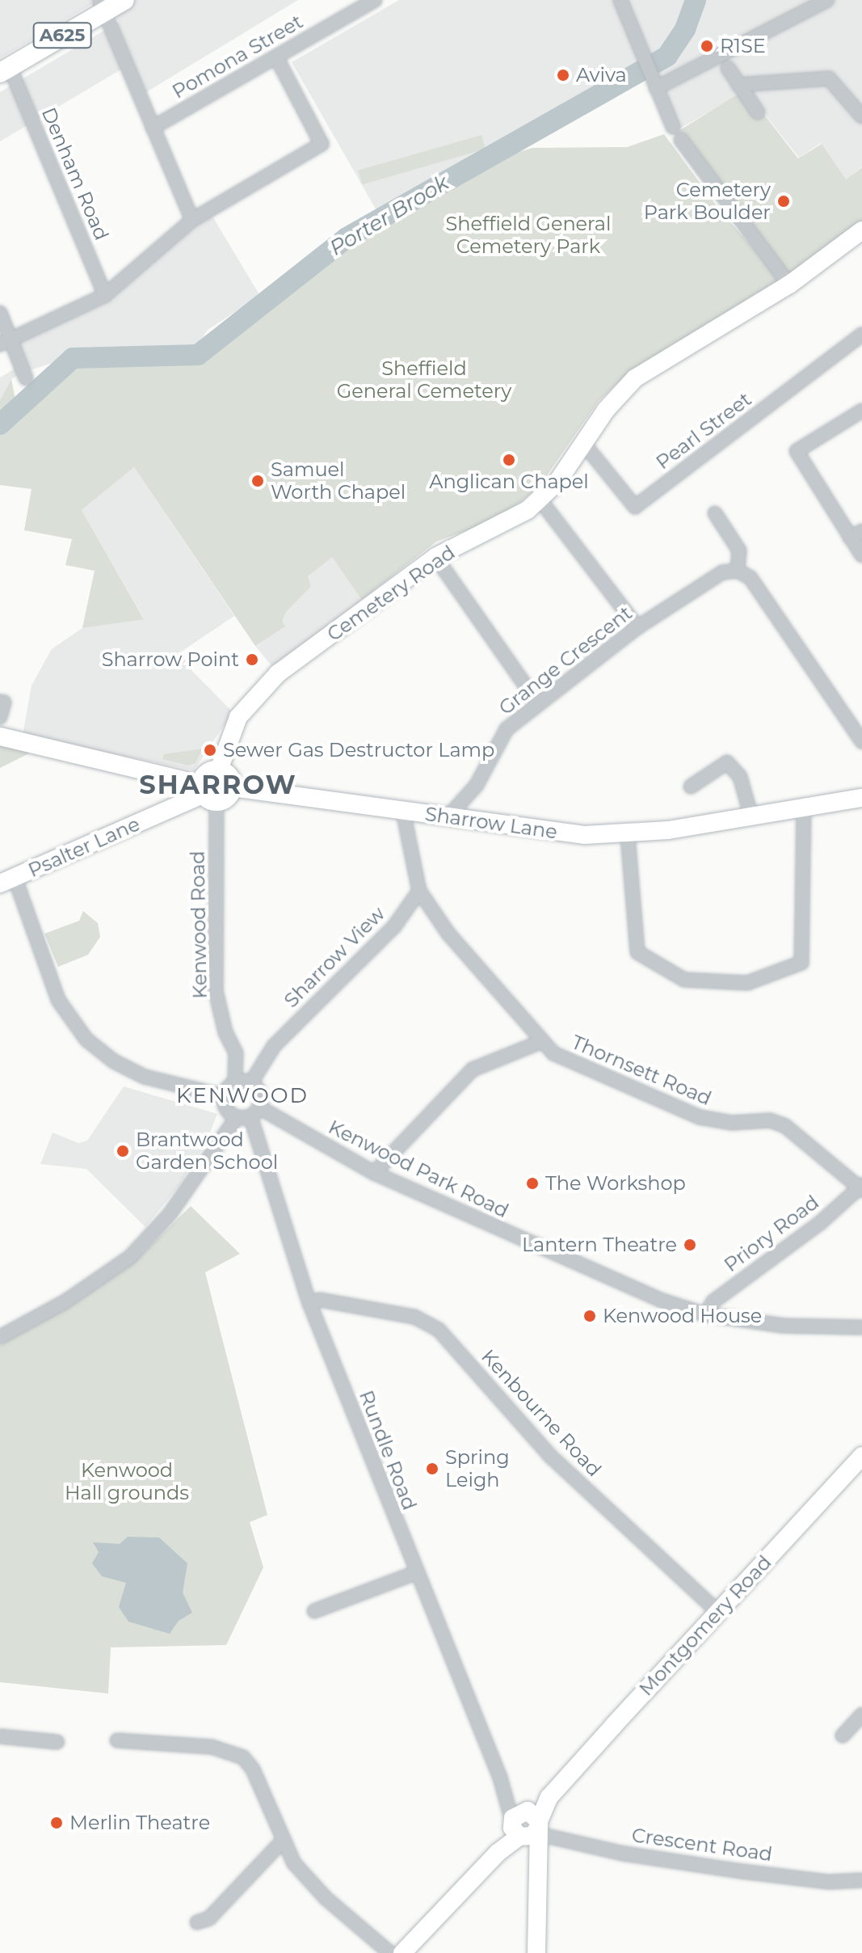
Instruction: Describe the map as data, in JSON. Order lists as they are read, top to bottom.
{
  "streets": {
    "main road": ["A625"],
    "street": [
      "Pomona Street",
      "Denham Road",
      "Pearl Street",
      "Cemetery Road",
      "Grange Crescent",
      "Sharrow Lane",
      "Psalter Lane",
      "Kenwood Road",
      "Sharrow View",
      "Thornsett Road",
      "Kenwood Park Road",
      "Priory Road",
      "Kenbourne Road",
      "Rundle Road",
      "Montgomery Road",
      "Crescent Road"
    ]
  },
  "crossings": [
    ["A625", "Denham Road"],
    ["Pearl Street", "Cemetery Road"],
    ["Cemetery Road", "Sharrow Lane"],
    ["Cemetery Road", "Psalter Lane"],
    ["Cemetery Road", "Kenwood Road"],
    ["Grange Crescent", "Sharrow Lane"],
    ["Sharrow Lane", "Psalter Lane"],
    ["Sharrow Lane", "Kenwood Road"],
    ["Psalter Lane", "Kenwood Road"],
    ["Kenwood Road", "Sharrow View"],
    ["Kenwood Road", "Kenwood Park Road"],
    ["Kenwood Road", "Rundle Road"],
    ["Sharrow View", "Thornsett Road"],
    ["Sharrow View", "Kenwood Park Road"],
    ["Sharrow View", "Rundle Road"],
    ["Thornsett Road", "Priory Road"],
    ["Kenwood Park Road", "Priory Road"],
    ["Kenwood Park Road", "Rundle Road"],
    ["Kenbourne Road", "Rundle Road"],
    ["Kenbourne Road", "Montgomery Road"],
    ["Rundle Road", "Montgomery Road"],
    ["Rundle Road", "Crescent Road"],
    ["Montgomery Road", "Crescent Road"]
  ],
  "districts": ["SHARROW", "KENWOOD"],
  "water": ["Porter Brook"],
  "parks": ["Sheffield General Cemetery Park", "Sheffield General Cemetery", "Kenwood Hall grounds"],
  "places": [
    "R1SE",
    "Aviva",
    "Cemetery Park Boulder",
    "Anglican Chapel",
    "Samuel Worth Chapel",
    "Sharrow Point",
    "Sewer Gas Destructor Lamp",
    "Brantwood Garden School",
    "The Workshop",
    "Lantern Theatre",
    "Kenwood House",
    "Spring Leigh",
    "Merlin Theatre"
  ]
}
